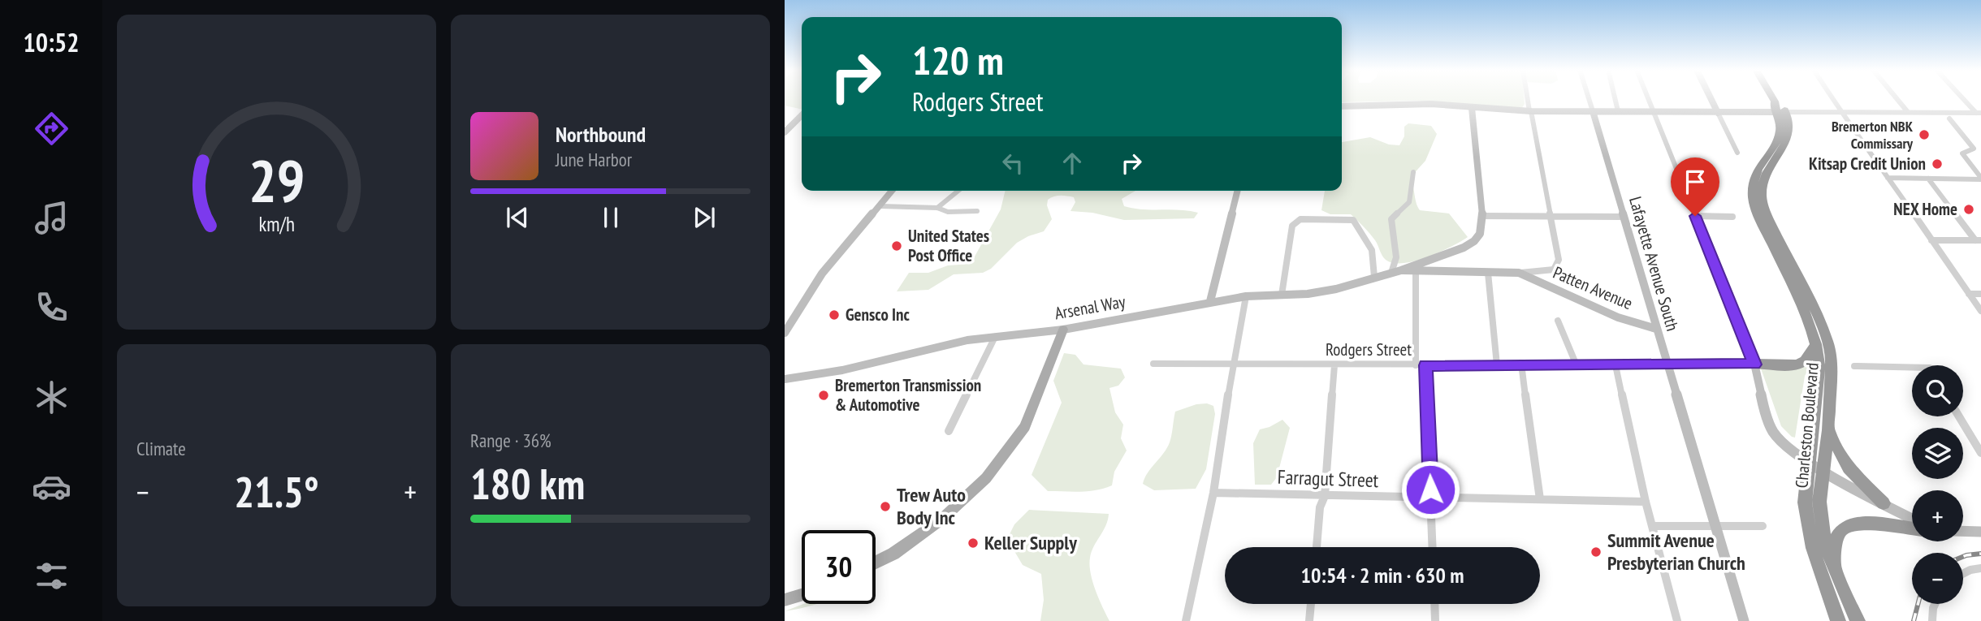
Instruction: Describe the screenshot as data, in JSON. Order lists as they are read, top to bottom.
{
  "streets": {
    "highway": ["Charleston Boulevard"],
    "main road": [
      "Lafayette Avenue South",
      "Patten Avenue",
      "Arsenal Way",
      "Rodgers Street"
    ],
    "street": ["Farragut Street"]
  },
  "crossings": [
    ["Lafayette Avenue South", "Patten Avenue"],
    ["Lafayette Avenue South", "Rodgers Street"],
    ["Patten Avenue", "Arsenal Way"]
  ],
  "places": [
    "Bremerton NBK Commissary",
    "Kitsap Credit Union",
    "NEX Home",
    "United States Post Office",
    "Gensco Inc",
    "Bremerton Transmission & Automotive",
    "Trew Auto Body Inc",
    "Keller Supply",
    "Summit Avenue Presbyterian Church"
  ],
  "page": {
    "tabs": "10:52",
    "turn": ["120 m", "Rodgers Street"],
    "song": ["Northbound", "June Harbor"],
    "tile": [
      "Climate",
      ["Range · 36%", "180 km"]
    ],
    "map_buttons": ["+", "−"],
    "heat": ["−", "21.5°", "+"],
    "limit": "30",
    "trip": "10:54 · 2 min · 630 m",
    "gauge": ["29", "km/h"]
  }
}
